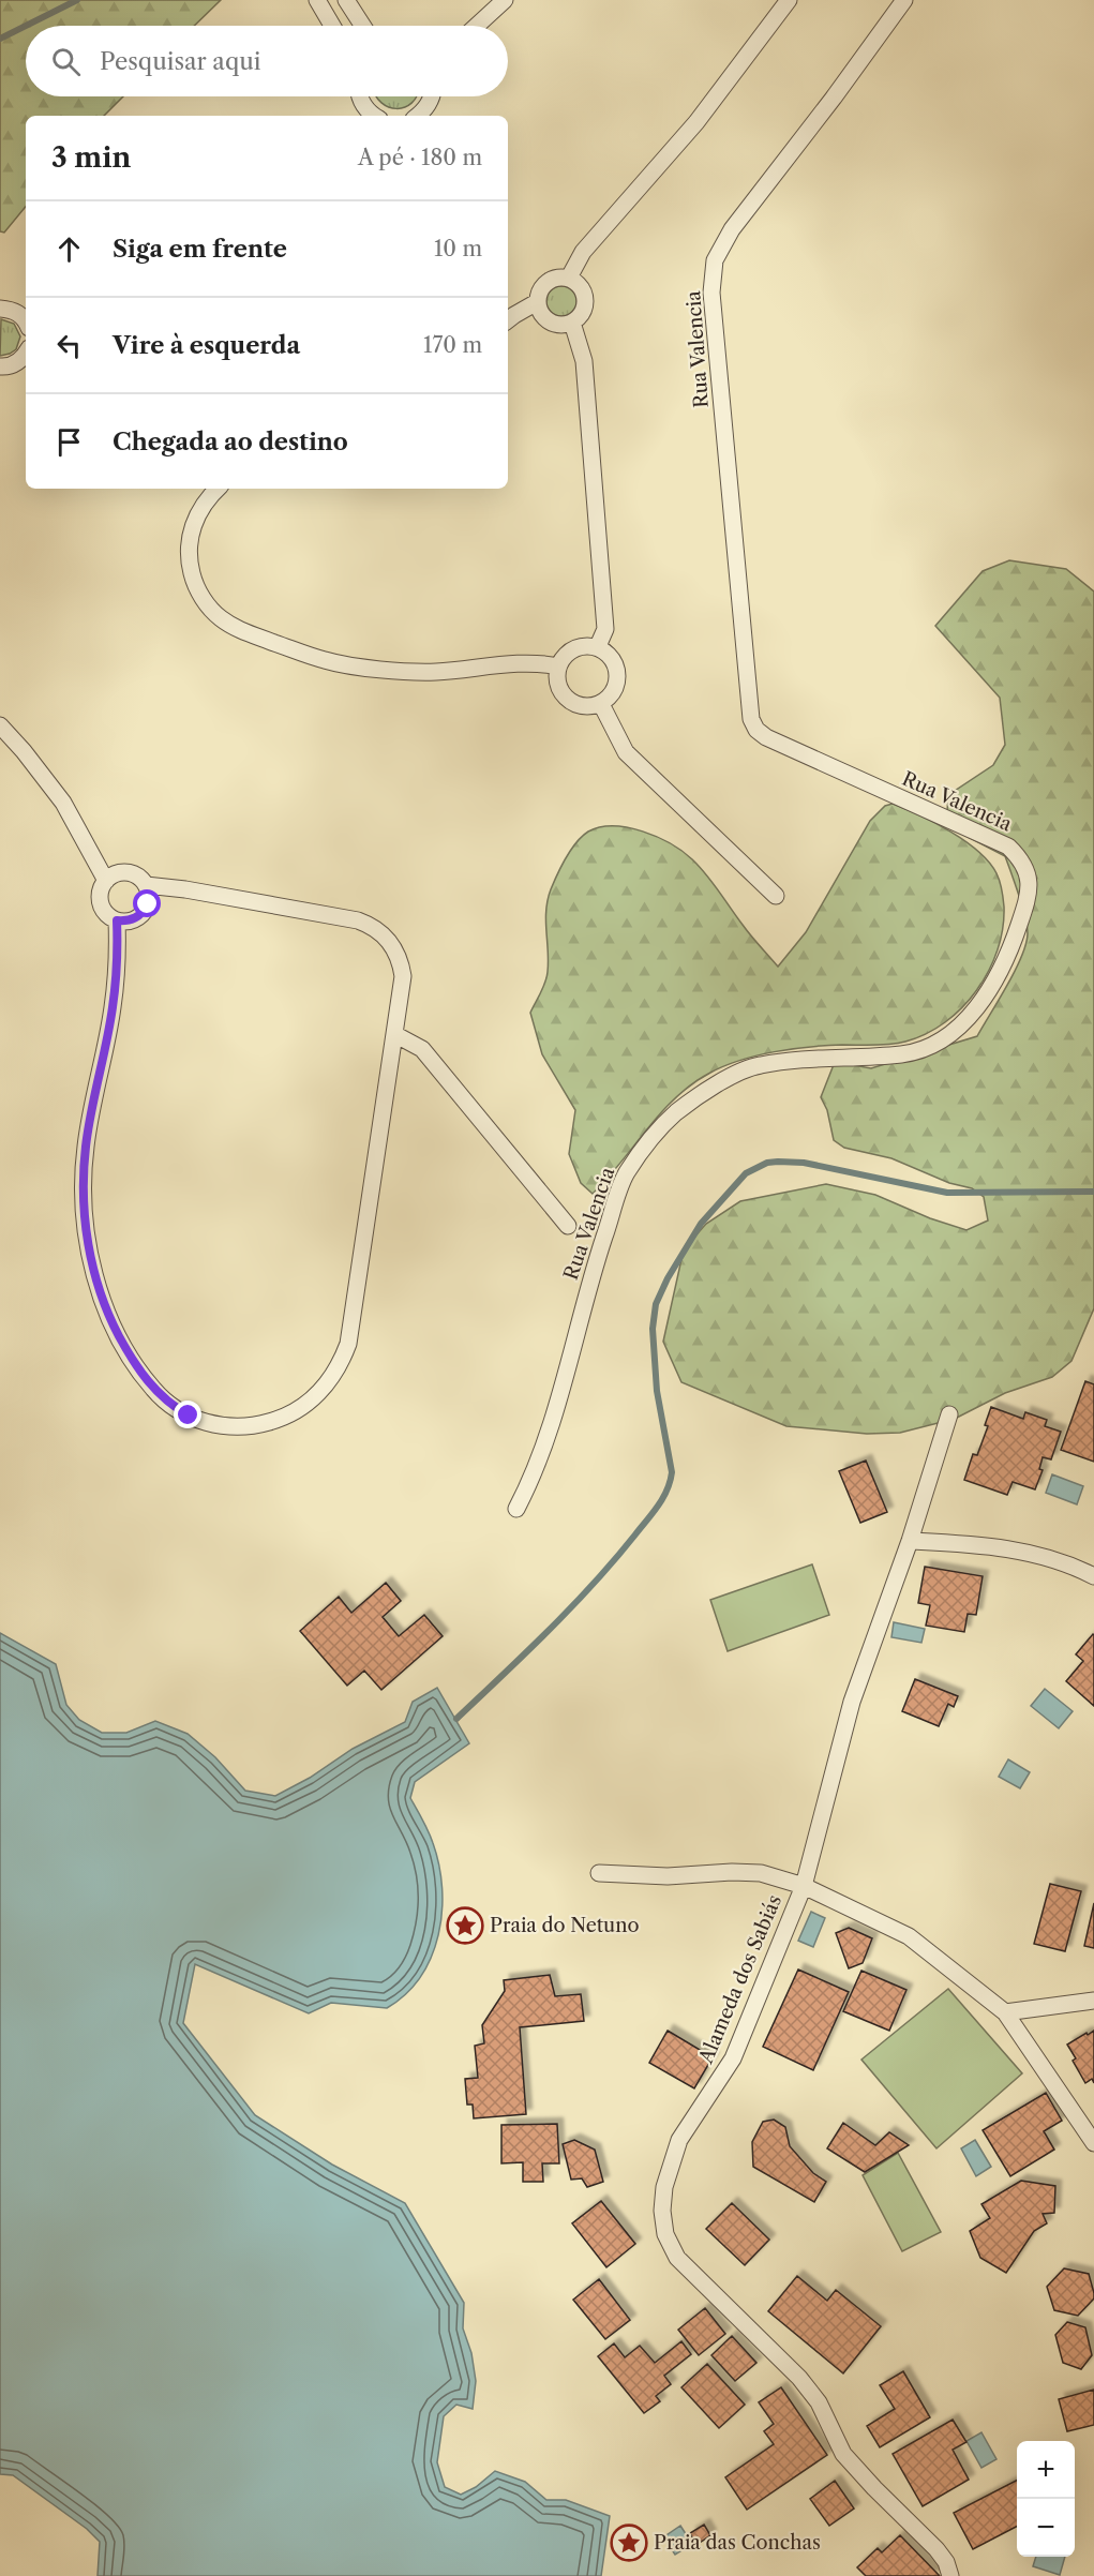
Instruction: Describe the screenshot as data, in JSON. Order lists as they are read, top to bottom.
{
  "streets": {
    "street": ["Rua Valencia", "Alameda dos Sabiás"]
  },
  "places": {
    "place": ["Praia do Netuno", "Praia das Conchas"]
  },
  "page": {
    "search": "Pesquisar aqui",
    "heading": ["3 min", "A pé · 180 m"],
    "list": [
      ["Siga em frente", "10 m"],
      ["Vire à esquerda", "170 m"],
      "Chegada ao destino"
    ],
    "map_buttons": ["+", "−"]
  }
}
